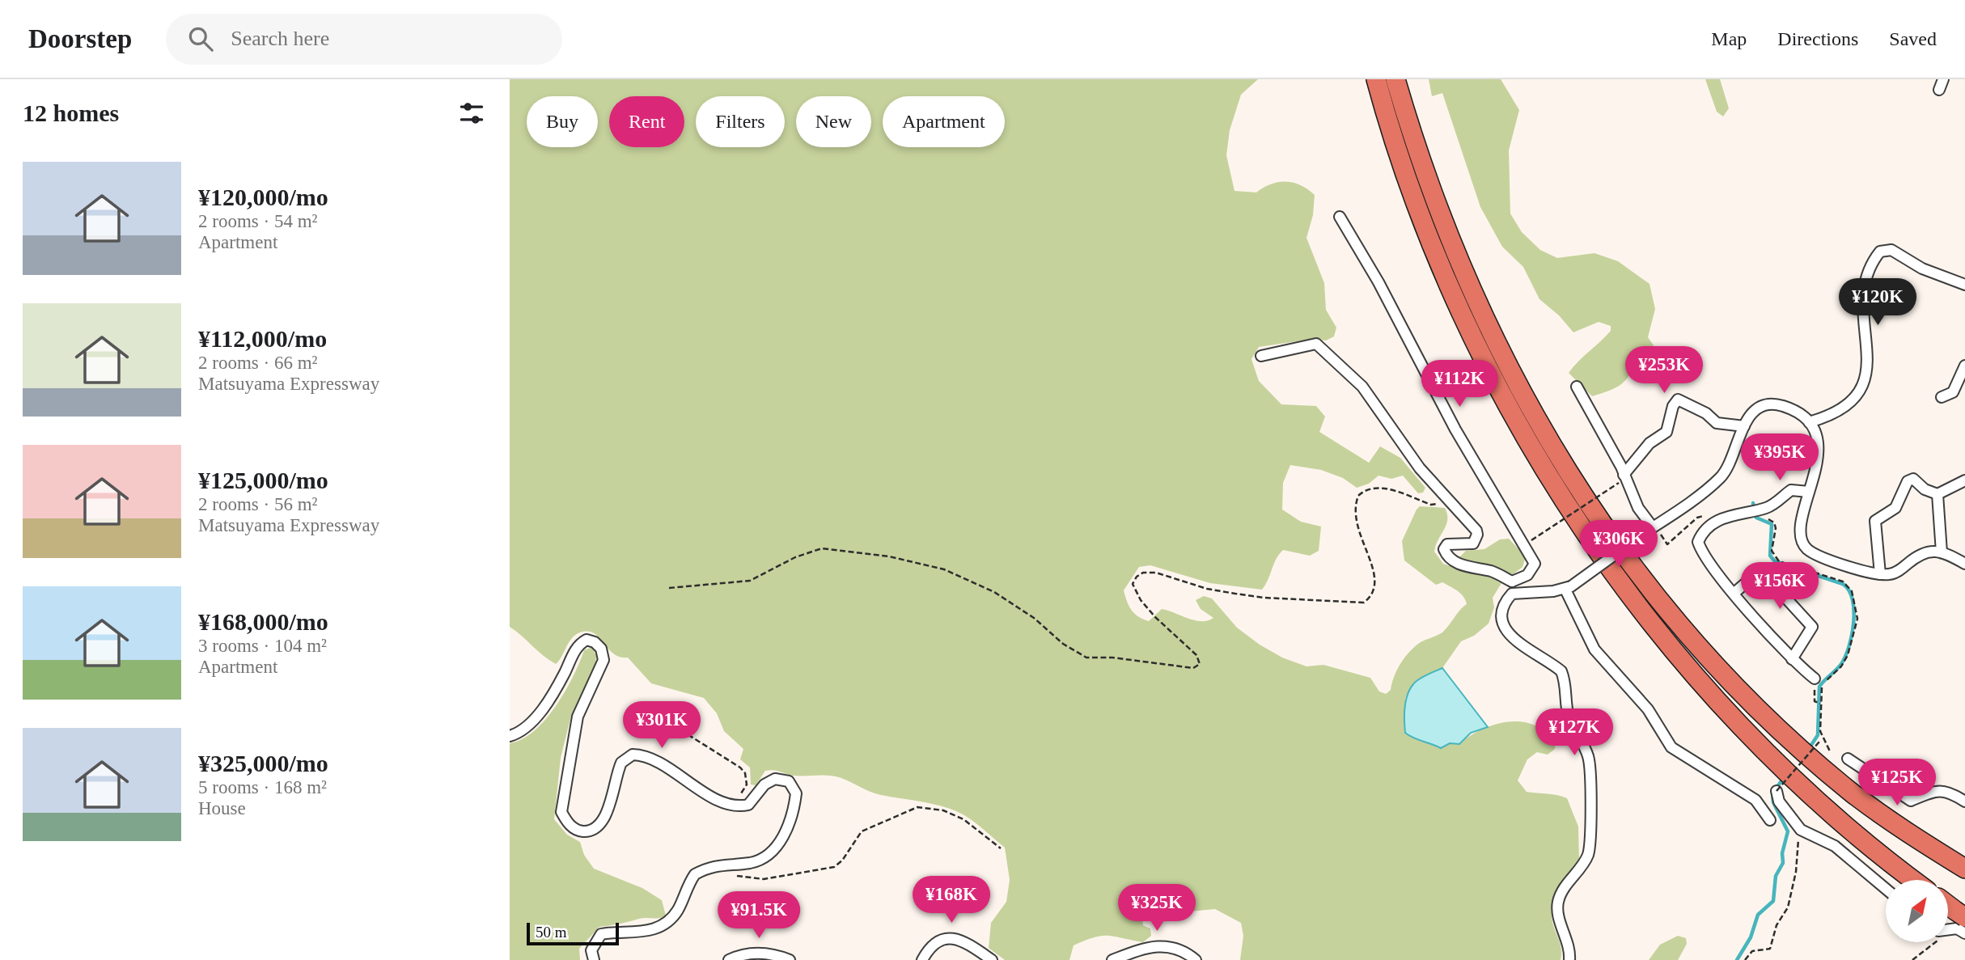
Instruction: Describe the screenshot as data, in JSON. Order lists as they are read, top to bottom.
{
  "scale_bar": "50 m",
  "north": "top right",
  "page": {
    "header": "Doorstep",
    "search": "Search here",
    "nav": ["Map", "Directions", "Saved"],
    "heading": "12 homes",
    "chip": [
      "Buy",
      "Rent",
      "Filters",
      "New",
      "Apartment"
    ],
    "list": [
      {
        "name": "¥120,000/mo",
        "note": "2 rooms · 54 m² · Apartment"
      },
      {
        "name": "¥112,000/mo",
        "note": "2 rooms · 66 m² · Matsuyama Expressway"
      },
      {
        "name": "¥125,000/mo",
        "note": "2 rooms · 56 m² · Matsuyama Expressway"
      },
      {
        "name": "¥168,000/mo",
        "note": "3 rooms · 104 m² · Apartment"
      },
      {
        "name": "¥325,000/mo",
        "note": "5 rooms · 168 m² · House"
      }
    ],
    "price": [
      "¥120K",
      "¥253K",
      "¥112K",
      "¥395K",
      "¥306K",
      "¥156K",
      "¥301K",
      "¥127K",
      "¥125K",
      "¥168K",
      "¥325K",
      "¥91.5K"
    ],
    "scale": "50 m"
  }
}
